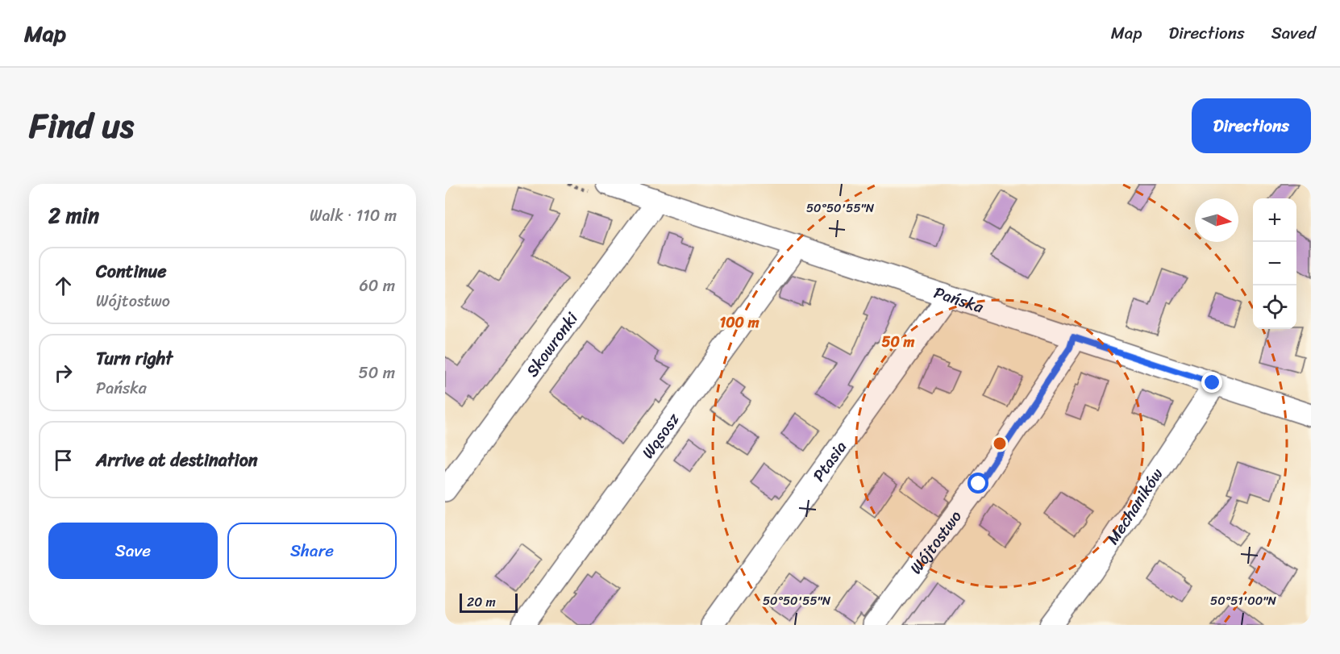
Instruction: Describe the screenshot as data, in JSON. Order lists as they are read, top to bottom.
{
  "streets": {
    "street": [
      "Pańska",
      "Skowronki",
      "Wąsosz",
      "Ptasia",
      "Mechaników",
      "Wójtostwo"
    ]
  },
  "crossings": [
    ["Pańska", "Skowronki"],
    ["Pańska", "Wąsosz"],
    ["Pańska", "Ptasia"],
    ["Pańska", "Mechaników"],
    ["Pańska", "Wójtostwo"]
  ],
  "scale_bar": "20 m",
  "north": "right",
  "page": {
    "header": "Map",
    "nav": ["Map", "Directions", "Saved"],
    "title": "Find us",
    "buttons": [
      "Directions",
      ["Save", "Share"]
    ],
    "heading": ["2 min", "Walk · 110 m"],
    "map_buttons": ["+", "−"],
    "list": [
      ["Continue", "Wójtostwo", "60 m"],
      ["Turn right", "Pańska", "50 m"],
      "Arrive at destination"
    ],
    "scale": "20 m"
  },
  "coordinates": ["50°50'55\"N", "50°51'00\"N"],
  "rings": ["100 m", "50 m"]
}
